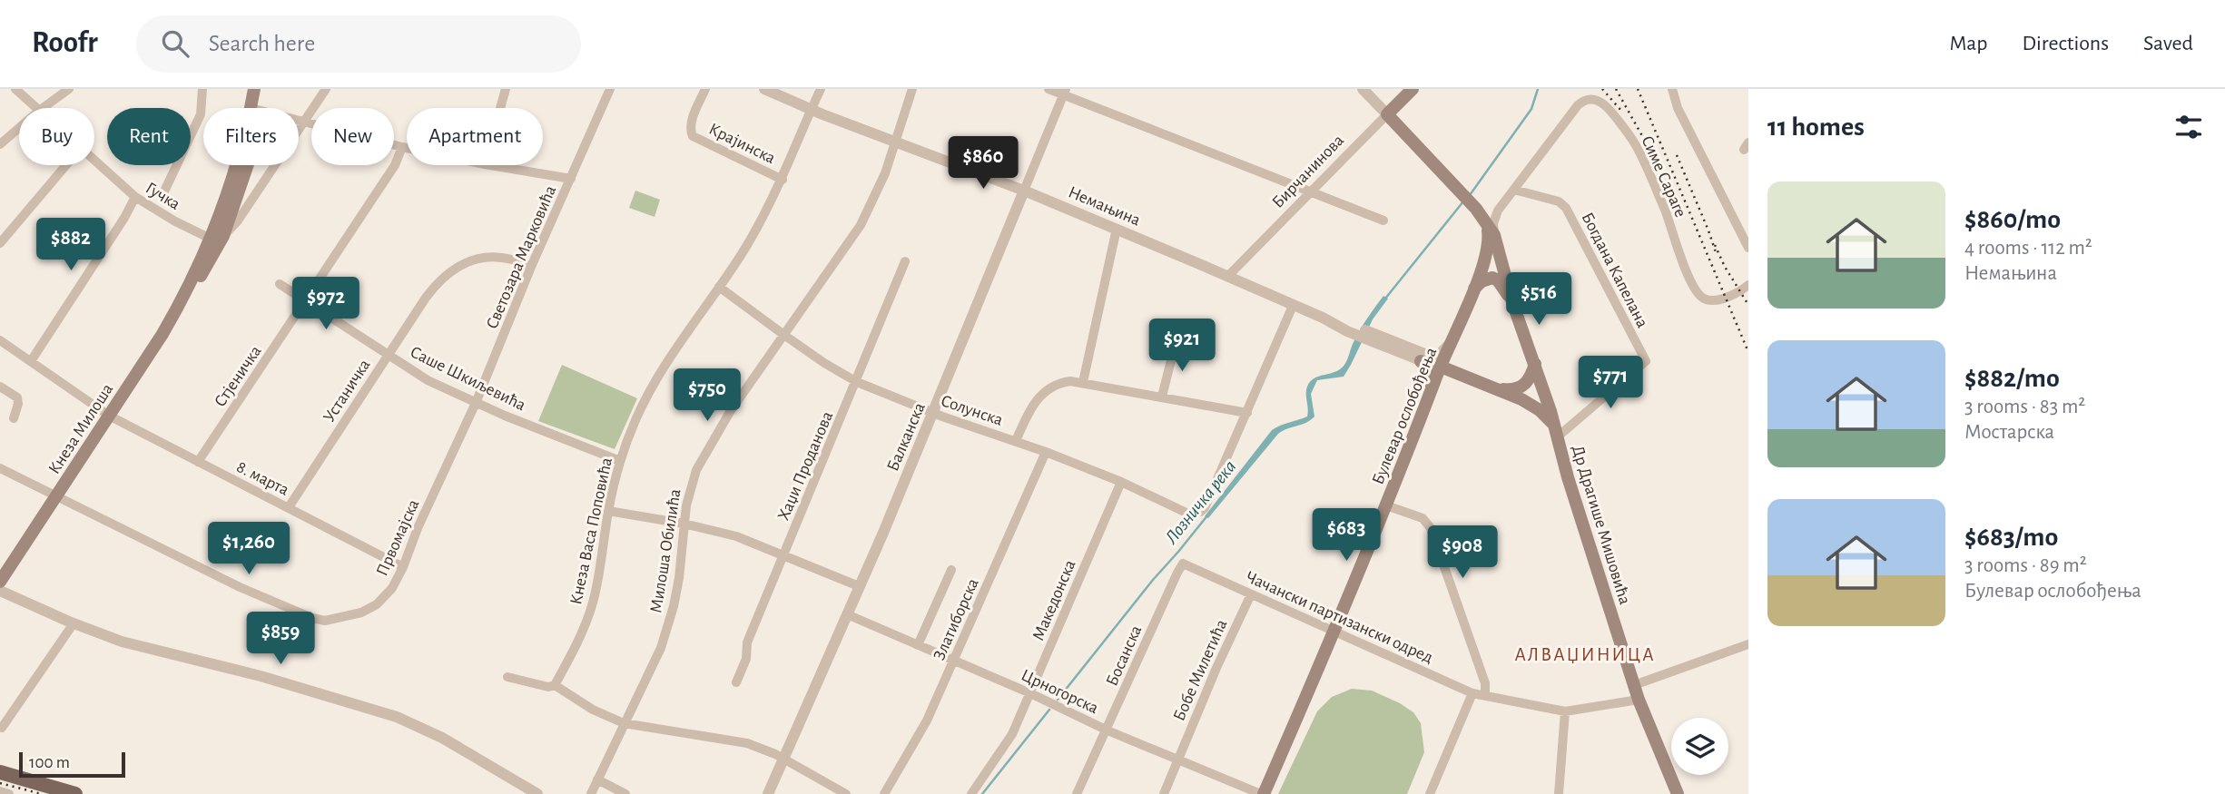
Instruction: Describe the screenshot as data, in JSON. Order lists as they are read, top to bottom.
{
  "streets": {
    "main road": [
      "Бирчанинова",
      "Немањина",
      "Булевар ослобођења",
      "Кнеза Милоша",
      "Др Драгише Мишовића"
    ],
    "street": [
      "Крајинска",
      "Симе Сараге",
      "Гучка",
      "Светозара Марковића",
      "Богдана Капелана",
      "Стјеничка",
      "Саше Шкиљевића",
      "Устаничка",
      "Солунска",
      "Балканска",
      "Хаџи Проданова",
      "8. марта",
      "Кнеза Васа Поповића",
      "Првомајска",
      "Милоша Обилића",
      "Македонска",
      "Чачански партизански одред",
      "Златиборска",
      "Босанска",
      "Бобе Милетића",
      "Црногорска"
    ]
  },
  "crossings": [
    ["Крајинска", "Кнеза Васа Поповића"],
    ["Бирчанинова", "Немањина"],
    ["Бирчанинова", "Др Драгише Мишовића"],
    ["Симе Сараге", "Богдана Капелана"],
    ["Симе Сараге", "Булевар ослобођења"],
    ["Симе Сараге", "Др Драгише Мишовића"],
    ["Гучка", "Кнеза Милоша"],
    ["Немањина", "Богдана Капелана"],
    ["Немањина", "Булевар ослобођења"],
    ["Немањина", "Балканска"],
    ["Немањина", "Др Драгише Мишовића"],
    ["Немањина", "Кнеза Васа Поповића"],
    ["Немањина", "Милоша Обилића"],
    ["Светозара Марковића", "Саше Шкиљевића"],
    ["Светозара Марковића", "Устаничка"],
    ["Светозара Марковића", "Првомајска"],
    ["Богдана Капелана", "Др Драгише Мишовића"],
    ["Стјеничка", "Саше Шкиљевића"],
    ["Стјеничка", "8. марта"],
    ["Саше Шкиљевића", "Устаничка"],
    ["Саше Шкиљевића", "Кнеза Васа Поповића"],
    ["Саше Шкиљевића", "Првомајска"],
    ["Устаничка", "8. марта"],
    ["Солунска", "Балканска"],
    ["Солунска", "Хаџи Проданова"],
    ["Солунска", "Кнеза Васа Поповића"],
    ["Солунска", "Милоша Обилића"],
    ["Солунска", "Македонска"],
    ["Солунска", "Златиборска"],
    ["Булевар ослобођења", "Др Драгише Мишовића"],
    ["Булевар ослобођења", "Чачански партизански одред"],
    ["Булевар ослобођења", "Црногорска"],
    ["Кнеза Милоша", "8. марта"],
    ["Кнеза Милоша", "Првомајска"],
    ["Балканска", "Црногорска"],
    ["8. марта", "Првомајска"],
    ["Др Драгише Мишовића", "Чачански партизански одред"],
    ["Македонска", "Црногорска"],
    ["Чачански партизански одред", "Босанска"],
    ["Чачански партизански одред", "Бобе Милетића"],
    ["Златиборска", "Црногорска"],
    ["Босанска", "Црногорска"],
    ["Бобе Милетића", "Црногорска"]
  ],
  "districts": ["АЛВАЏИНИЦА"],
  "water": ["Лозничка река"],
  "scale_bar": "100 m",
  "page": {
    "header": "Roofr",
    "search": "Search here",
    "nav": ["Map", "Directions", "Saved"],
    "heading": "11 homes",
    "chip": [
      "Buy",
      "Rent",
      "Filters",
      "New",
      "Apartment"
    ],
    "price": [
      "$860",
      "$882",
      "$516",
      "$972",
      "$921",
      "$771",
      "$750",
      "$683",
      "$1,260",
      "$908",
      "$859"
    ],
    "list": [
      {
        "name": "$860/mo",
        "note": "4 rooms · 112 m² · Немањина"
      },
      {
        "name": "$882/mo",
        "note": "3 rooms · 83 m² · Мостарска"
      },
      {
        "name": "$683/mo",
        "note": "3 rooms · 89 m² · Булевар ослобођења"
      }
    ],
    "scale": "100 m"
  }
}
